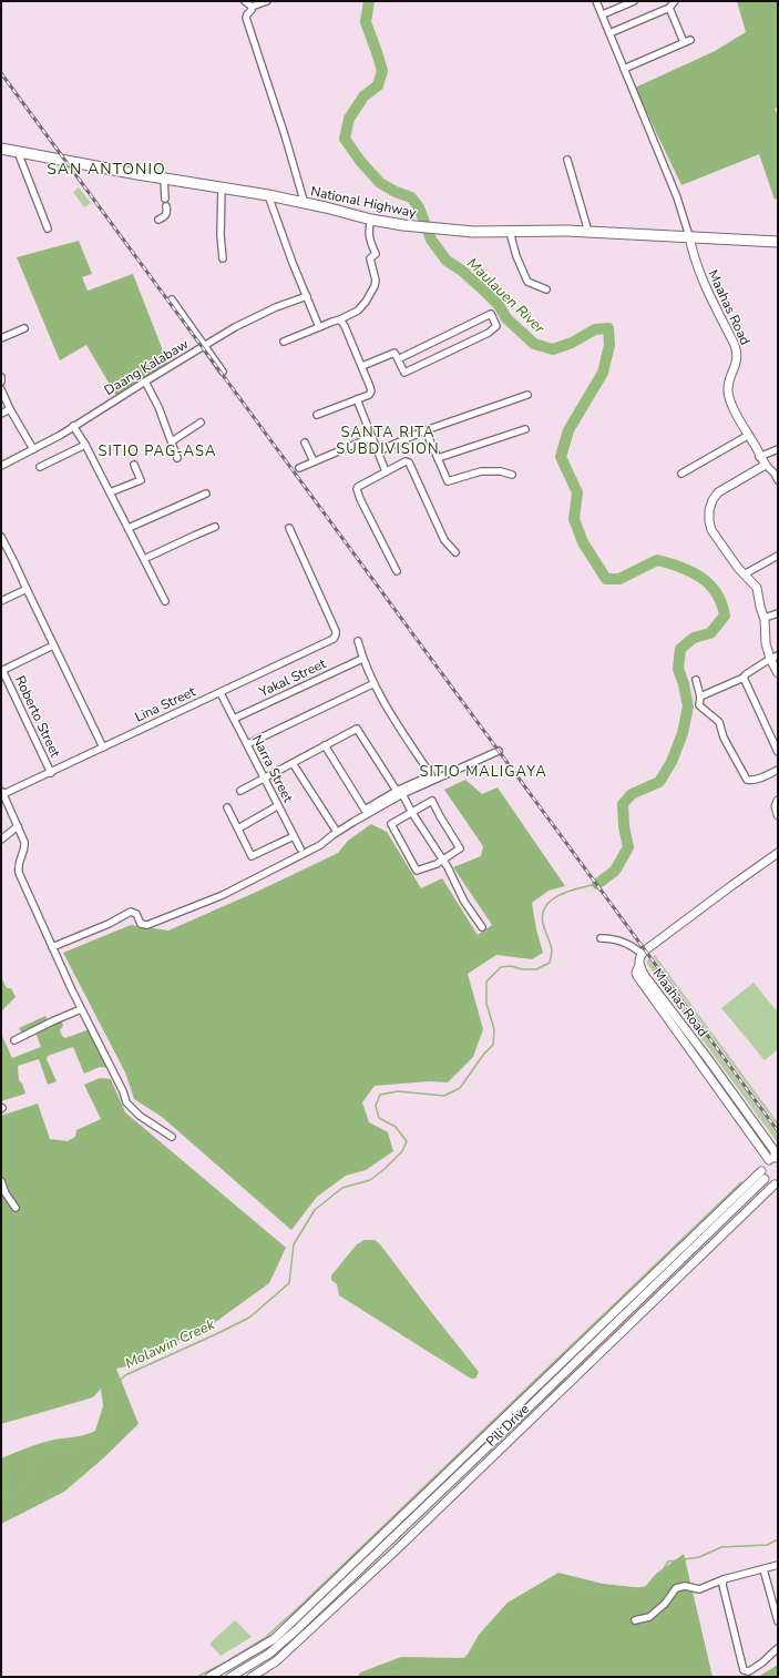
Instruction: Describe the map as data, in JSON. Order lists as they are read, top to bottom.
{
  "streets": {
    "main road": ["National Highway"],
    "street": [
      "Maahas Road",
      "Daang Kalabaw",
      "Yakal Street",
      "Lina Street",
      "Roberto Street",
      "Narra Street",
      "Pili Drive"
    ]
  },
  "crossings": [
    ["National Highway", "Maahas Road"],
    ["Yakal Street", "Narra Street"],
    ["Lina Street", "Roberto Street"],
    ["Lina Street", "Narra Street"]
  ],
  "districts": [
    "SAN ANTONIO",
    "SANTA RITA SUBDIVISION",
    "SITIO PAG-ASA",
    "SITIO MALIGAYA"
  ],
  "water": ["Maulauen River", "Molawin Creek"]
}
